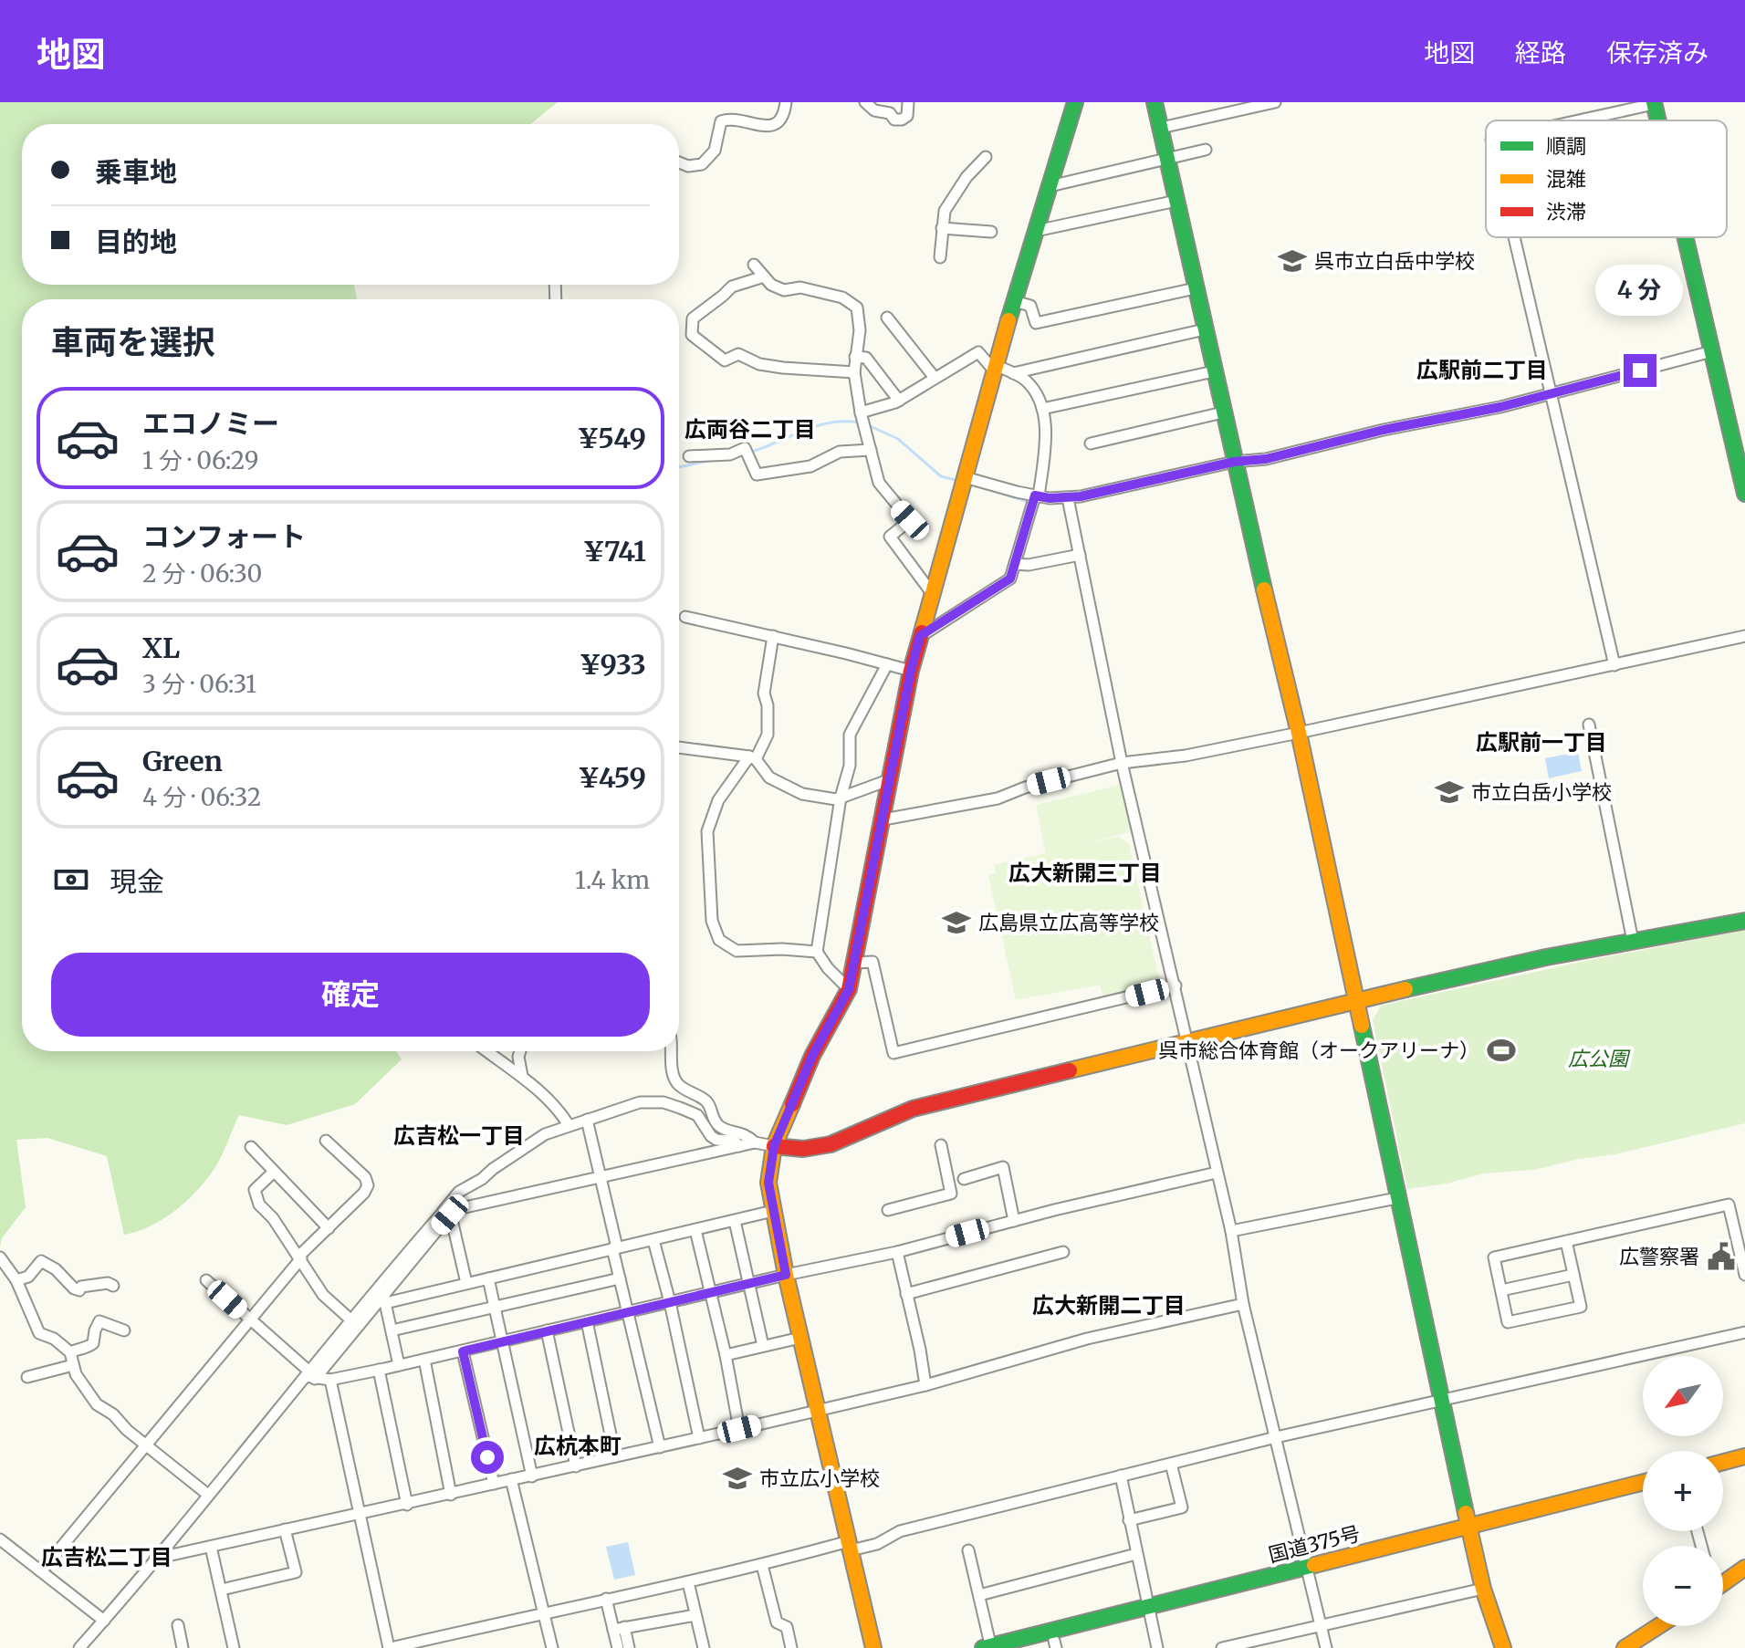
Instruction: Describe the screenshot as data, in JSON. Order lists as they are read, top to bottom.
{
  "streets": {
    "main road": ["国道375号"]
  },
  "districts": [
    "広駅前二丁目",
    "広両谷二丁目",
    "広駅前一丁目",
    "広大新開三丁目",
    "広吉松一丁目",
    "広大新開二丁目",
    "広杭本町",
    "広吉松二丁目"
  ],
  "parks": ["広公園"],
  "places": {
    "school or university": [
      "呉市立白岳中学校",
      "市立白岳小学校",
      "広島県立広高等学校",
      "市立広小学校"
    ],
    "sports": ["呉市総合体育館（オークアリーナ）"],
    "public building": ["広警察署"]
  },
  "legend": ["順調", "混雑", "渋滞"],
  "north": "bottom left",
  "page": {
    "header": "地図",
    "nav": ["地図", "経路", "保存済み"],
    "banner": ["乗車地", "目的地"],
    "bubble": "4 分",
    "heading": "車両を選択",
    "list": [
      {
        "name": "エコノミー",
        "note": "1 分 · 06:29",
        "value": "¥549"
      },
      {
        "name": "コンフォート",
        "note": "2 分 · 06:30",
        "value": "¥741"
      },
      {
        "name": "XL",
        "note": "3 分 · 06:31",
        "value": "¥933"
      },
      {
        "name": "Green",
        "note": "4 分 · 06:32",
        "value": "¥459"
      }
    ],
    "pay": ["現金", "1.4 km"],
    "buttons": "確定",
    "map_buttons": ["+", "−"]
  }
}
